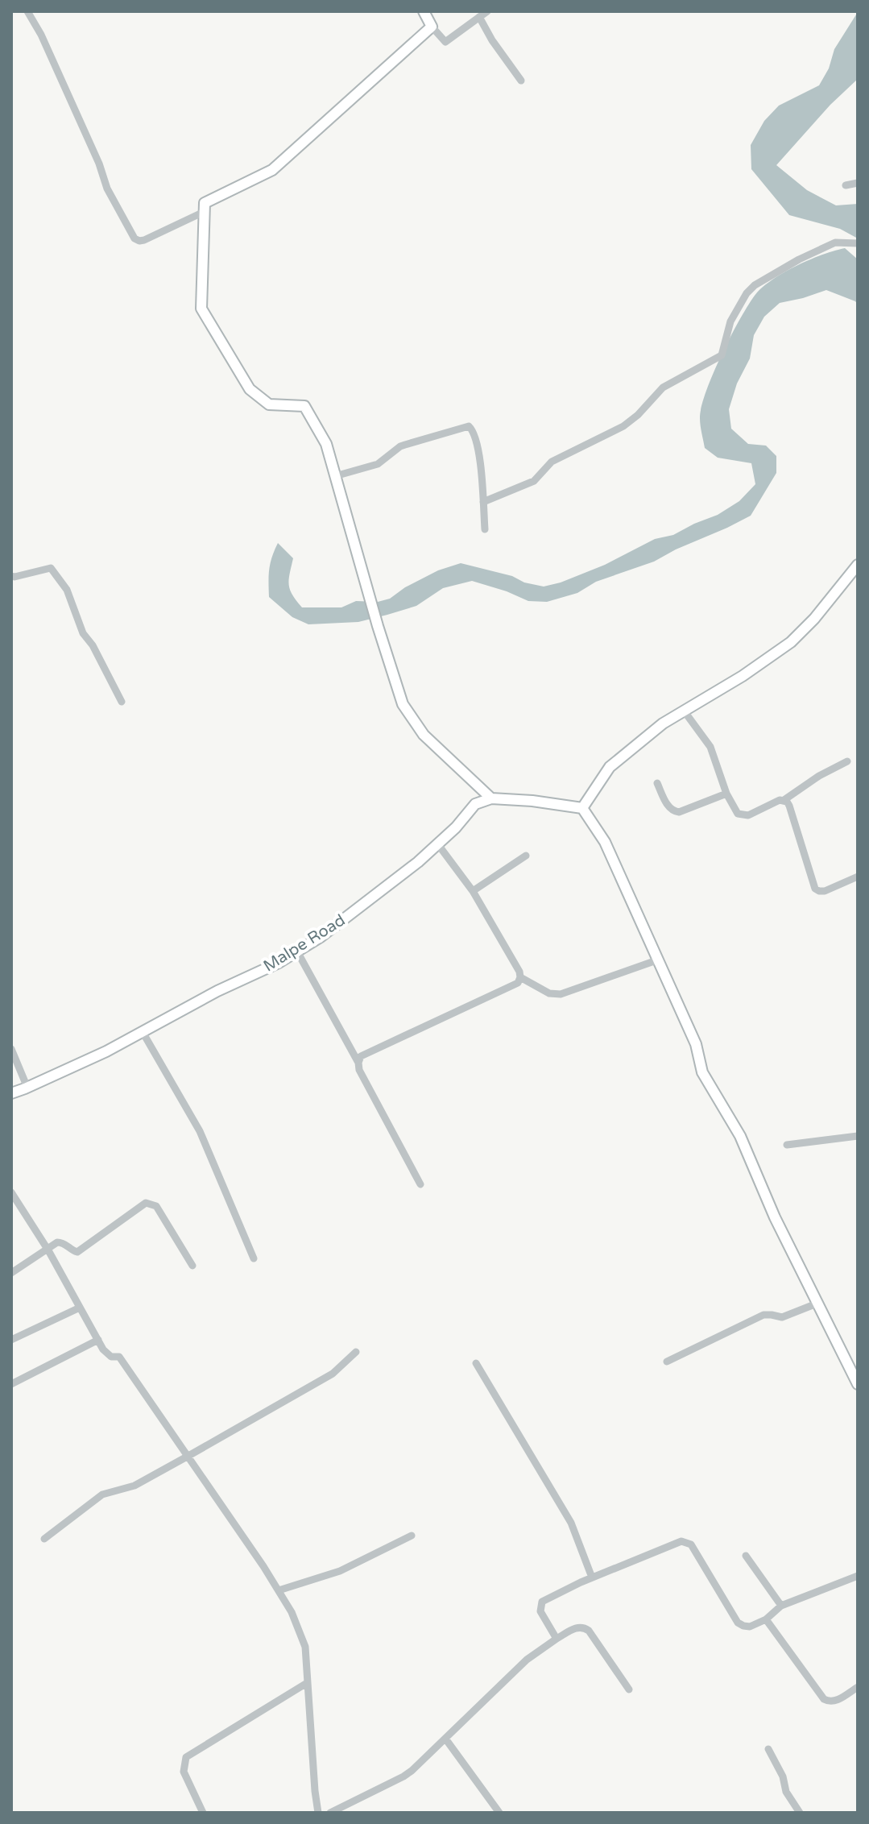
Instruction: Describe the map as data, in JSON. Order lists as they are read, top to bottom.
{
  "streets": {
    "street": ["Malpe Road"]
  }
}
